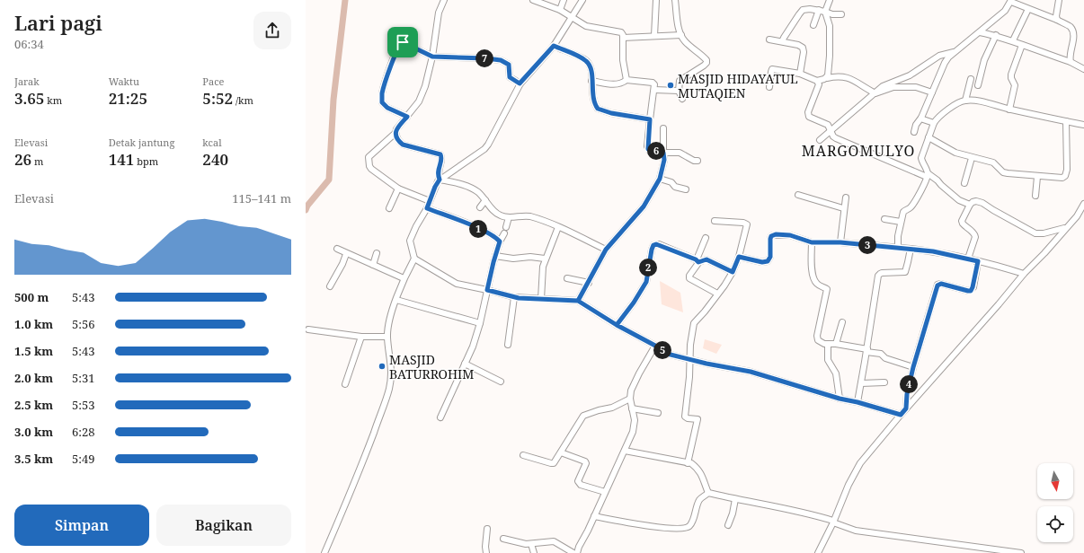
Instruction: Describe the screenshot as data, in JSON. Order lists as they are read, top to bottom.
{
  "districts": ["MARGOMULYO"],
  "places": ["MASJID HIDAYATUL MUTAQIEN", "MASJID BATURROHIM"],
  "north": "bottom",
  "page": {
    "heading": ["Lari pagi", "06:34"],
    "pins": [
      "7",
      "6",
      "1",
      "3",
      "2",
      "5",
      "4"
    ],
    "stats": [
      ["Jarak", "3.65 km"],
      ["Waktu", "21:25"],
      ["Pace", "5:52 /km"],
      ["Elevasi", "26 m"],
      ["Detak jantung", "141 bpm"],
      ["kcal", "240"]
    ],
    "chart": ["Elevasi", "115–141 m"],
    "list": [
      {
        "name": "500 m",
        "note": "5:43"
      },
      {
        "name": "1.0 km",
        "note": "5:56"
      },
      {
        "name": "1.5 km",
        "note": "5:43"
      },
      {
        "name": "2.0 km",
        "note": "5:31"
      },
      {
        "name": "2.5 km",
        "note": "5:53"
      },
      {
        "name": "3.0 km",
        "note": "6:28"
      },
      {
        "name": "3.5 km",
        "note": "5:49"
      }
    ],
    "buttons": ["Simpan", "Bagikan"]
  }
}
